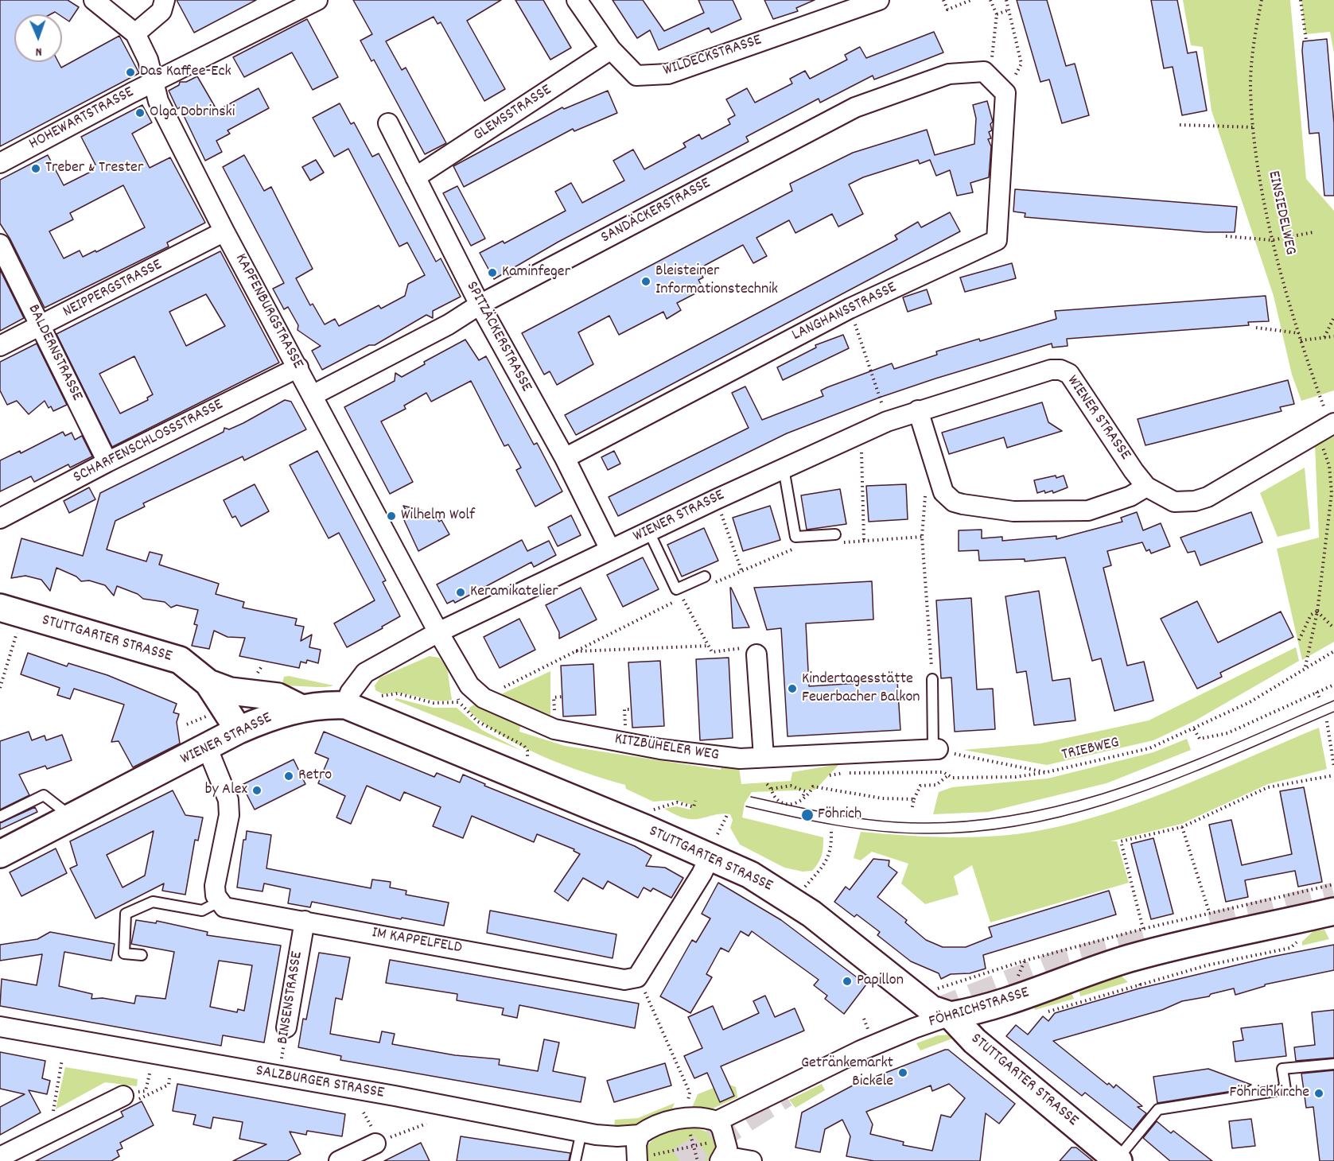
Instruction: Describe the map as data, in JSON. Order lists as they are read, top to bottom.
{
  "streets": {
    "main road": ["WIENER STRASSE", "STUTTGARTER STRASSE", "FÖHRICHSTRASSE"],
    "street": [
      "WILDECKSTRASSE",
      "GLEMSSTRASSE",
      "HOHEWARTSTRASSE",
      "SANDÄCKERSTRASSE",
      "NEIPPERGSTRASSE",
      "KAPFENBURGSTRASSE",
      "LANGHANSSTRASSE",
      "SPITZÄCKERSTRASSE",
      "BALDERNSTRASSE",
      "SCHARFENSCHLOSSSTRASSE",
      "KITZBÜHELER WEG",
      "IM KAPPELFELD",
      "BINSENSTRASSE",
      "SALZBURGER STRASSE"
    ],
    "path": ["EINSIEDELWEG", "TRIEBWEG"]
  },
  "crossings": [
    ["WILDECKSTRASSE", "GLEMSSTRASSE"],
    ["GLEMSSTRASSE", "SPITZÄCKERSTRASSE"],
    ["HOHEWARTSTRASSE", "KAPFENBURGSTRASSE"],
    ["SANDÄCKERSTRASSE", "KAPFENBURGSTRASSE"],
    ["SANDÄCKERSTRASSE", "LANGHANSSTRASSE"],
    ["SANDÄCKERSTRASSE", "SPITZÄCKERSTRASSE"],
    ["EINSIEDELWEG", "WIENER STRASSE"],
    ["EINSIEDELWEG", "TRIEBWEG"],
    ["NEIPPERGSTRASSE", "KAPFENBURGSTRASSE"],
    ["NEIPPERGSTRASSE", "BALDERNSTRASSE"],
    ["KAPFENBURGSTRASSE", "WIENER STRASSE"],
    ["KAPFENBURGSTRASSE", "SCHARFENSCHLOSSSTRASSE"],
    ["KAPFENBURGSTRASSE", "KITZBÜHELER WEG"],
    ["LANGHANSSTRASSE", "SPITZÄCKERSTRASSE"],
    ["SPITZÄCKERSTRASSE", "WIENER STRASSE"],
    ["BALDERNSTRASSE", "SCHARFENSCHLOSSSTRASSE"],
    ["WIENER STRASSE", "STUTTGARTER STRASSE"],
    ["WIENER STRASSE", "KITZBÜHELER WEG"],
    ["STUTTGARTER STRASSE", "FÖHRICHSTRASSE"],
    ["IM KAPPELFELD", "BINSENSTRASSE"],
    ["BINSENSTRASSE", "SALZBURGER STRASSE"]
  ],
  "places": [
    "Das Kaffee-Eck",
    "Olga Dobrinski",
    "Treber & Trester",
    "Kaminfeger",
    "Bleisteiner Informationstechnik",
    "Wilhelm Wolf",
    "Keramikatelier",
    "Kindertagesstätte Feuerbacher Balkon",
    "Retro",
    "by Alex",
    "Föhrich",
    "Papillon",
    "Getränkemarkt Bickele",
    "Föhrichkirche"
  ],
  "north": "bottom"
}
